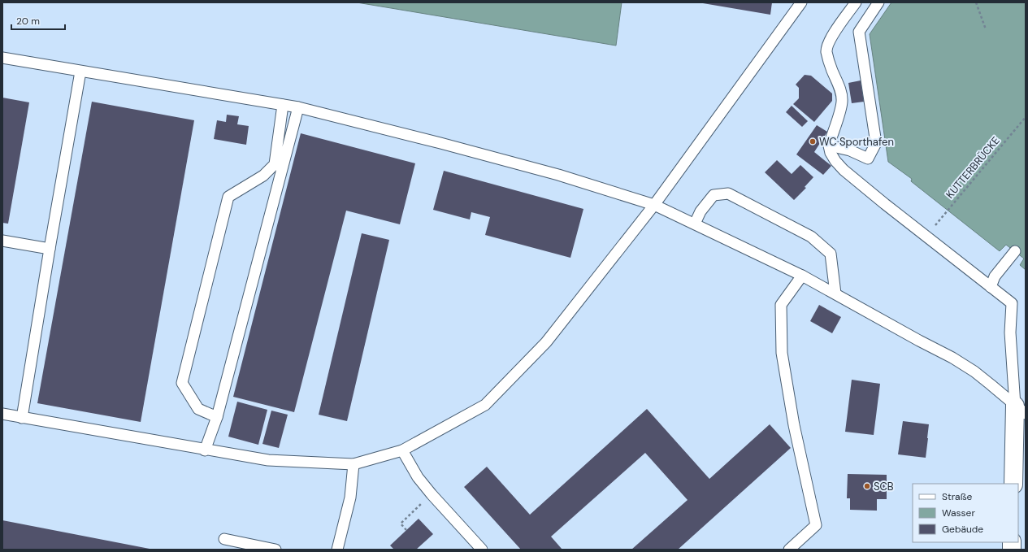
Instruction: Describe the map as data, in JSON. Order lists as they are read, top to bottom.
{
  "streets": {
    "path": ["KUTTERBRÜCKE"]
  },
  "places": ["WC Sporthafen", "SCB"],
  "legend": ["Straße", "Wasser", "Gebäude"],
  "scale_bar": "20 m"
}
